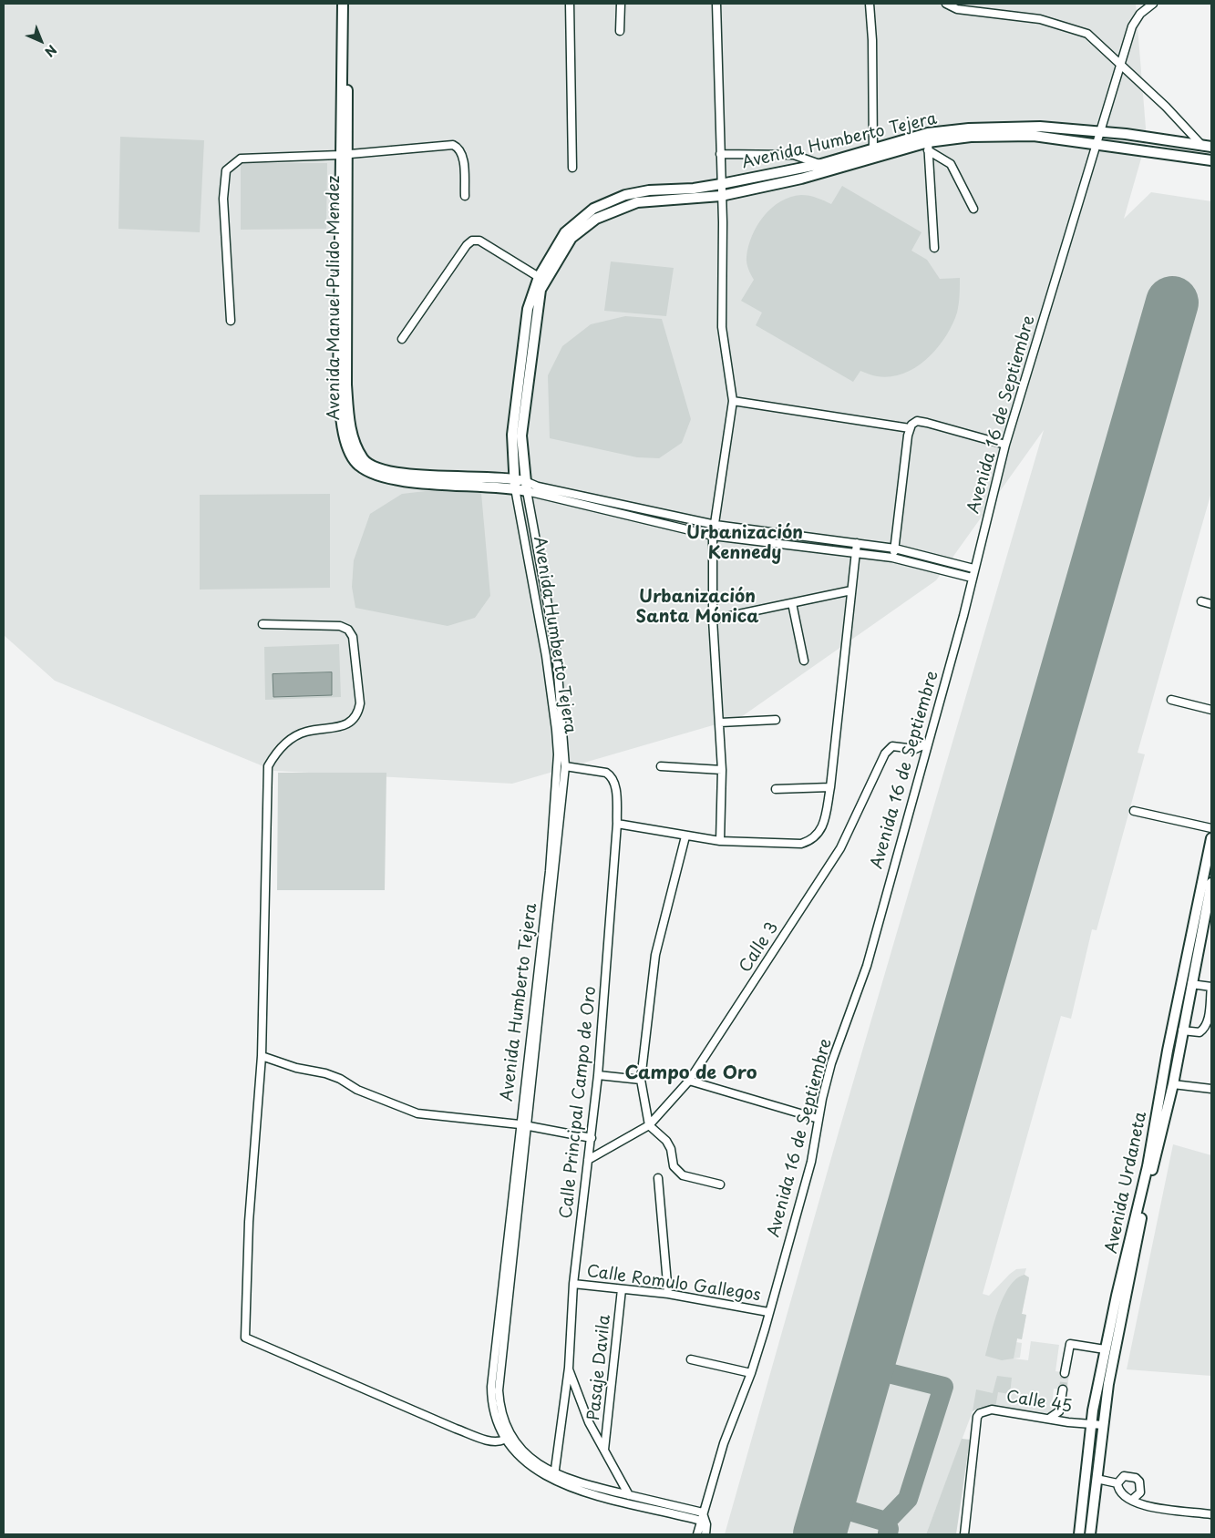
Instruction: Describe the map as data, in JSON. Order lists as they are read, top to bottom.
{
  "streets": {
    "street": [
      "Avenida Humberto Tejera",
      "Avenida Manuel Pulido Mendez",
      "Avenida 16 de Septiembre",
      "Calle 3",
      "Calle Principal Campo de Oro",
      "Avenida Urdaneta",
      "Calle Romulo Gallegos",
      "Pasaje Davila",
      "Calle 45"
    ]
  },
  "crossings": [
    ["Avenida Humberto Tejera", "Avenida Manuel Pulido Mendez"],
    ["Avenida Humberto Tejera", "Avenida 16 de Septiembre"],
    ["Avenida Humberto Tejera", "Calle Principal Campo de Oro"],
    ["Avenida Manuel Pulido Mendez", "Avenida 16 de Septiembre"],
    ["Avenida 16 de Septiembre", "Calle 3"],
    ["Avenida 16 de Septiembre", "Calle Romulo Gallegos"],
    ["Calle 3", "Calle Principal Campo de Oro"],
    ["Calle Principal Campo de Oro", "Calle Romulo Gallegos"],
    ["Avenida Urdaneta", "Calle 45"],
    ["Calle Romulo Gallegos", "Pasaje Davila"]
  ],
  "districts": ["Urbanización Kennedy", "Urbanización Santa Mónica", "Campo de Oro"],
  "north": "bottom right"
}
